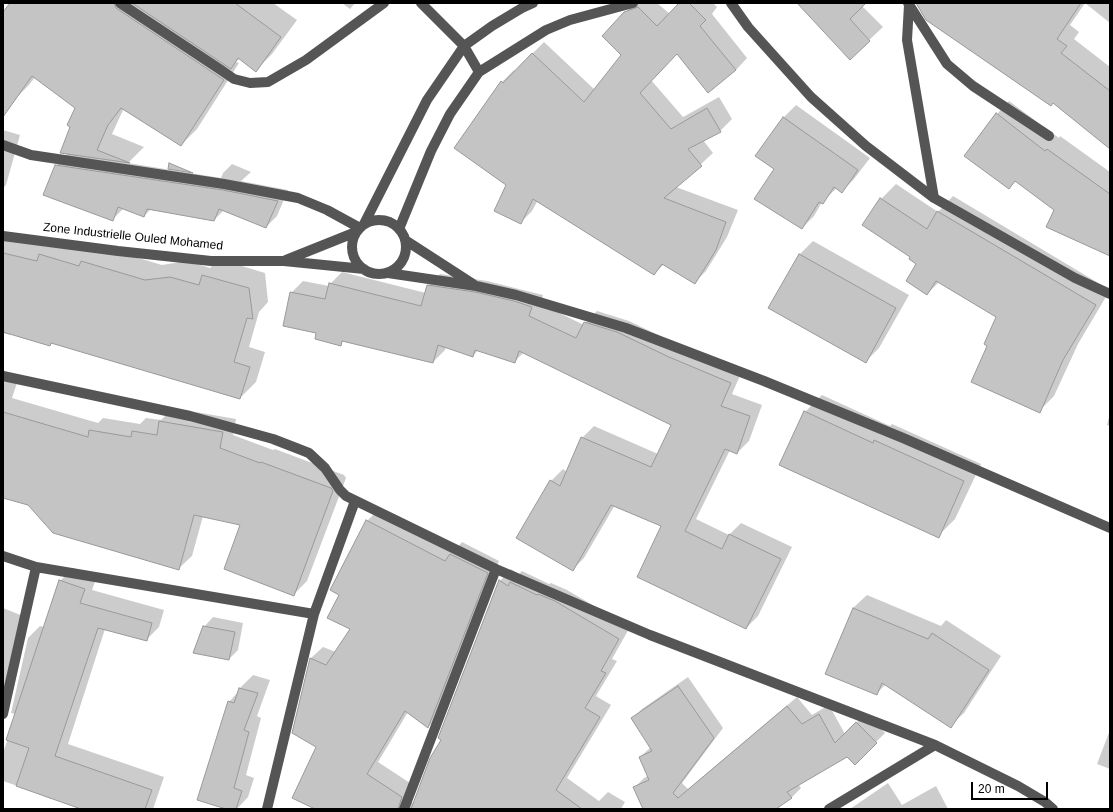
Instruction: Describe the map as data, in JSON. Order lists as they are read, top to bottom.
{
  "streets": {
    "street": ["Zone Industrielle Ouled Mohamed"]
  },
  "scale_bar": "20 m"
}
